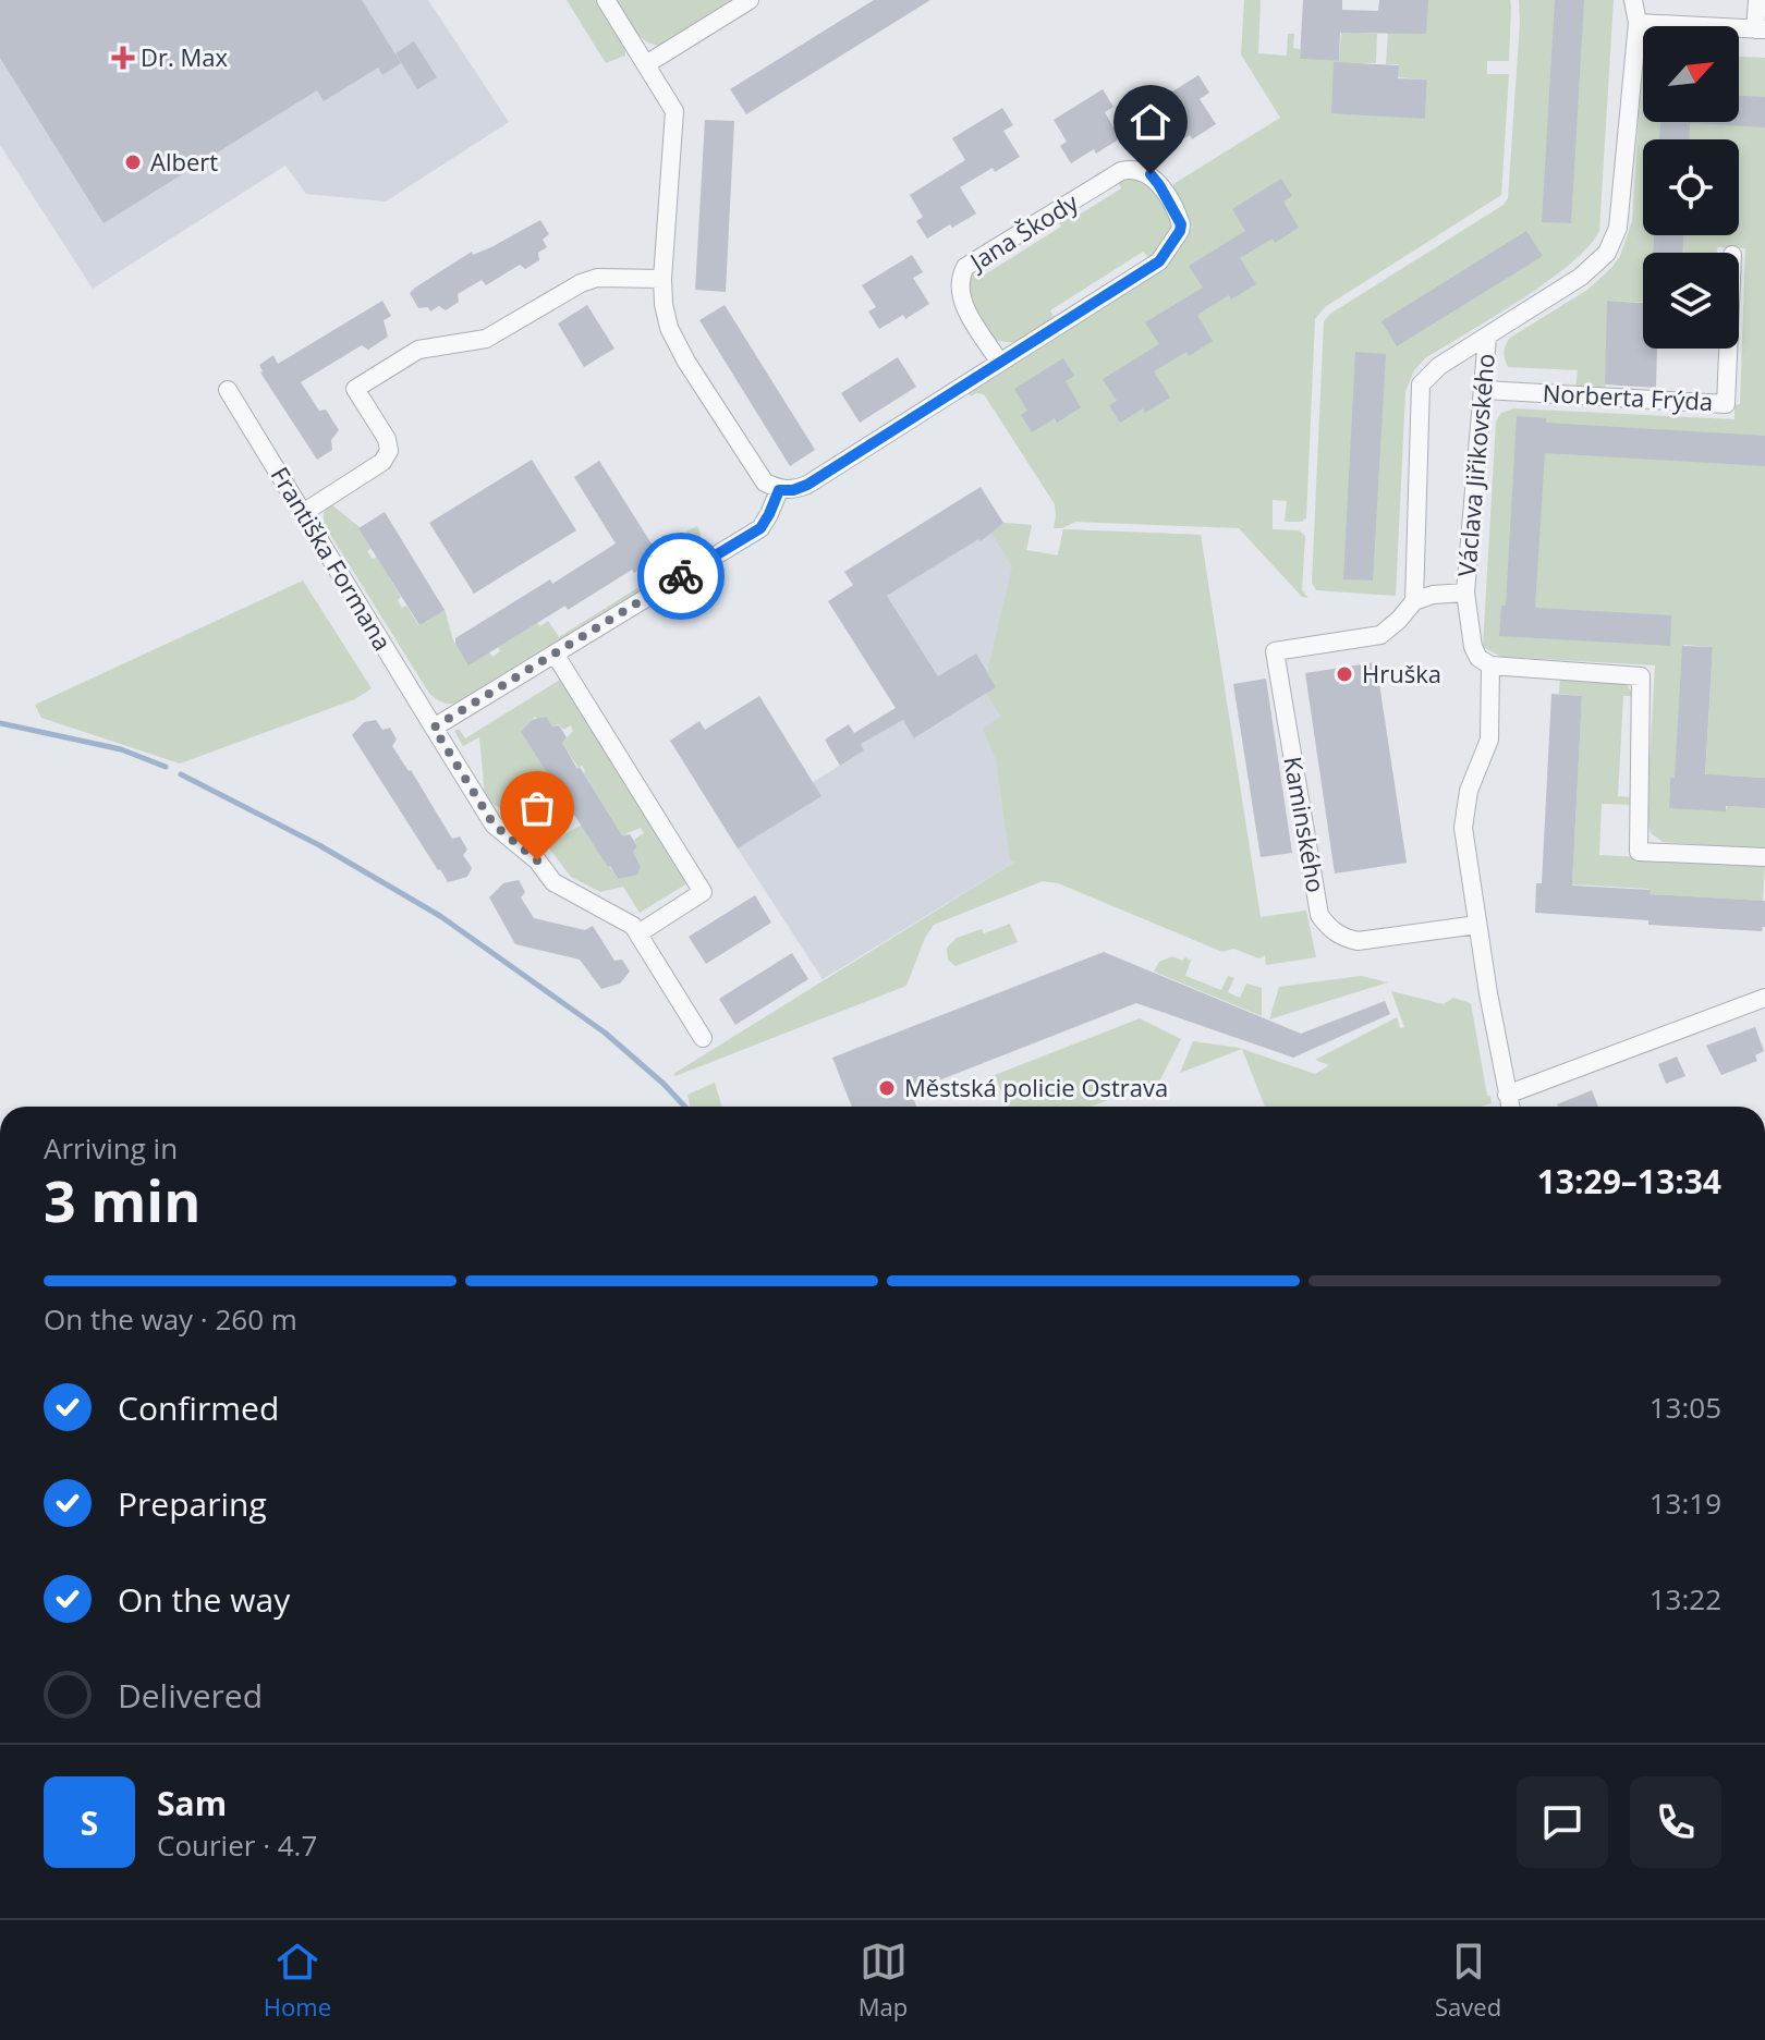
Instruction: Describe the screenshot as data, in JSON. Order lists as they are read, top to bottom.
{
  "streets": {
    "street": [
      "Jana Škody",
      "Norberta Frýda",
      "Václava Jiřikovského",
      "Františka Formana",
      "Kaminského"
    ]
  },
  "crossings": [
    ["Norberta Frýda", "Václava Jiřikovského"],
    ["Václava Jiřikovského", "Kaminského"]
  ],
  "places": {
    "health": ["Dr. Max"],
    "other": ["Albert", "Hruška", "Městská policie Ostrava"]
  },
  "north": "top right",
  "page": {
    "heading": ["3 min", "Arriving in", "13:29–13:34"],
    "panel": ["Sam", "Courier · 4.7"],
    "bar": "On the way · 260 m",
    "list": [
      ["Confirmed", "13:05"],
      ["Preparing", "13:19"],
      ["On the way", "13:22"],
      "Delivered"
    ],
    "round": "S",
    "tabs": ["Home", "Map", "Saved"]
  }
}
